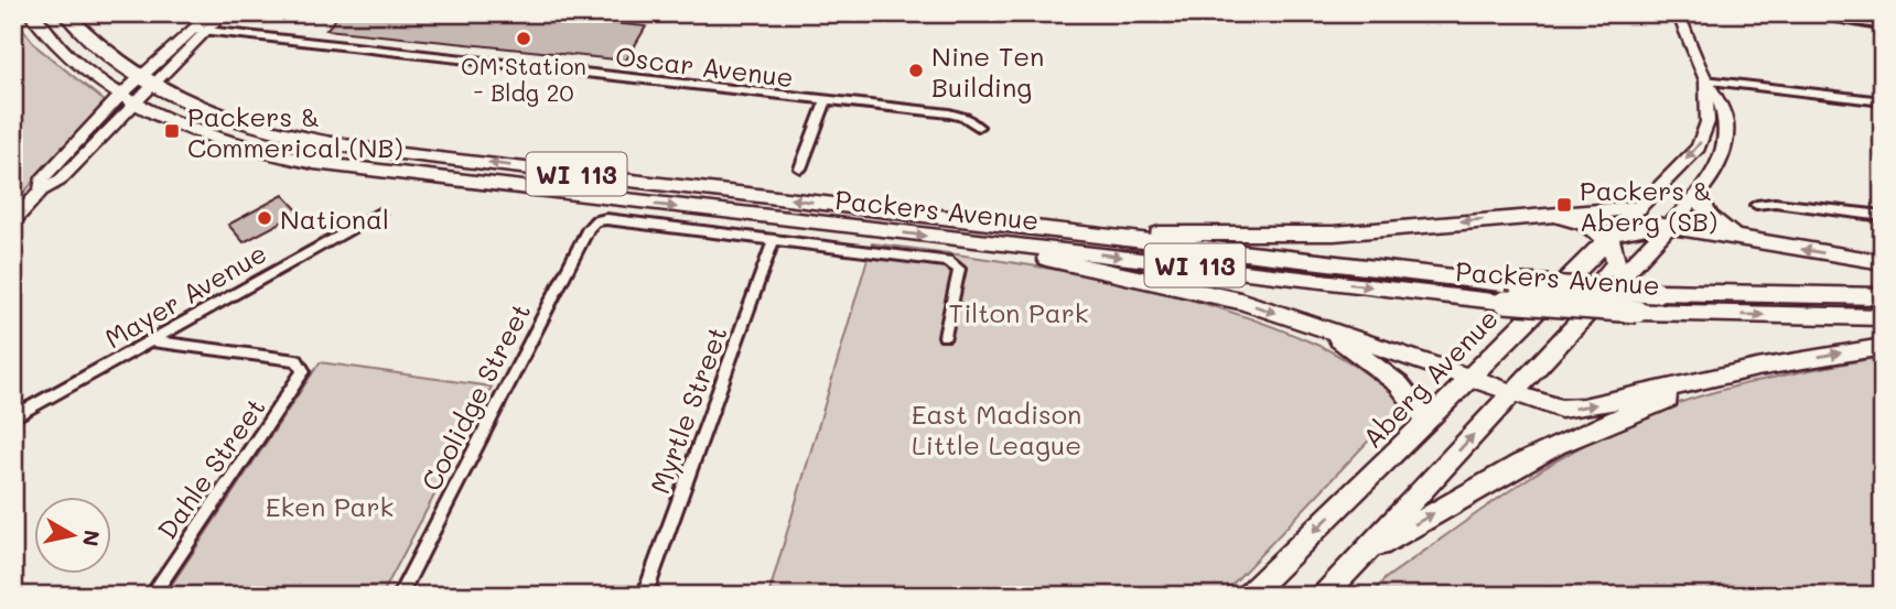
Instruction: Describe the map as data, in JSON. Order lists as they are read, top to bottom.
{
  "streets": {
    "main road": ["WI 113", "Packers Avenue", "Aberg Avenue"],
    "street": [
      "Oscar Avenue",
      "Mayer Avenue",
      "Coolidge Street",
      "Myrtle Street",
      "Dahle Street"
    ]
  },
  "crossings": [
    ["Mayer Avenue", "Dahle Street"],
    ["Coolidge Street", "Myrtle Street"]
  ],
  "parks": ["Tilton Park", "East Madison Little League", "Eken Park"],
  "places": {
    "other": ["OM Station - Bldg 20", "Nine Ten Building", "National"],
    "transit": ["Packers & Commerical (NB)", "Packers & Aberg (SB)"]
  },
  "north": "right"
}
